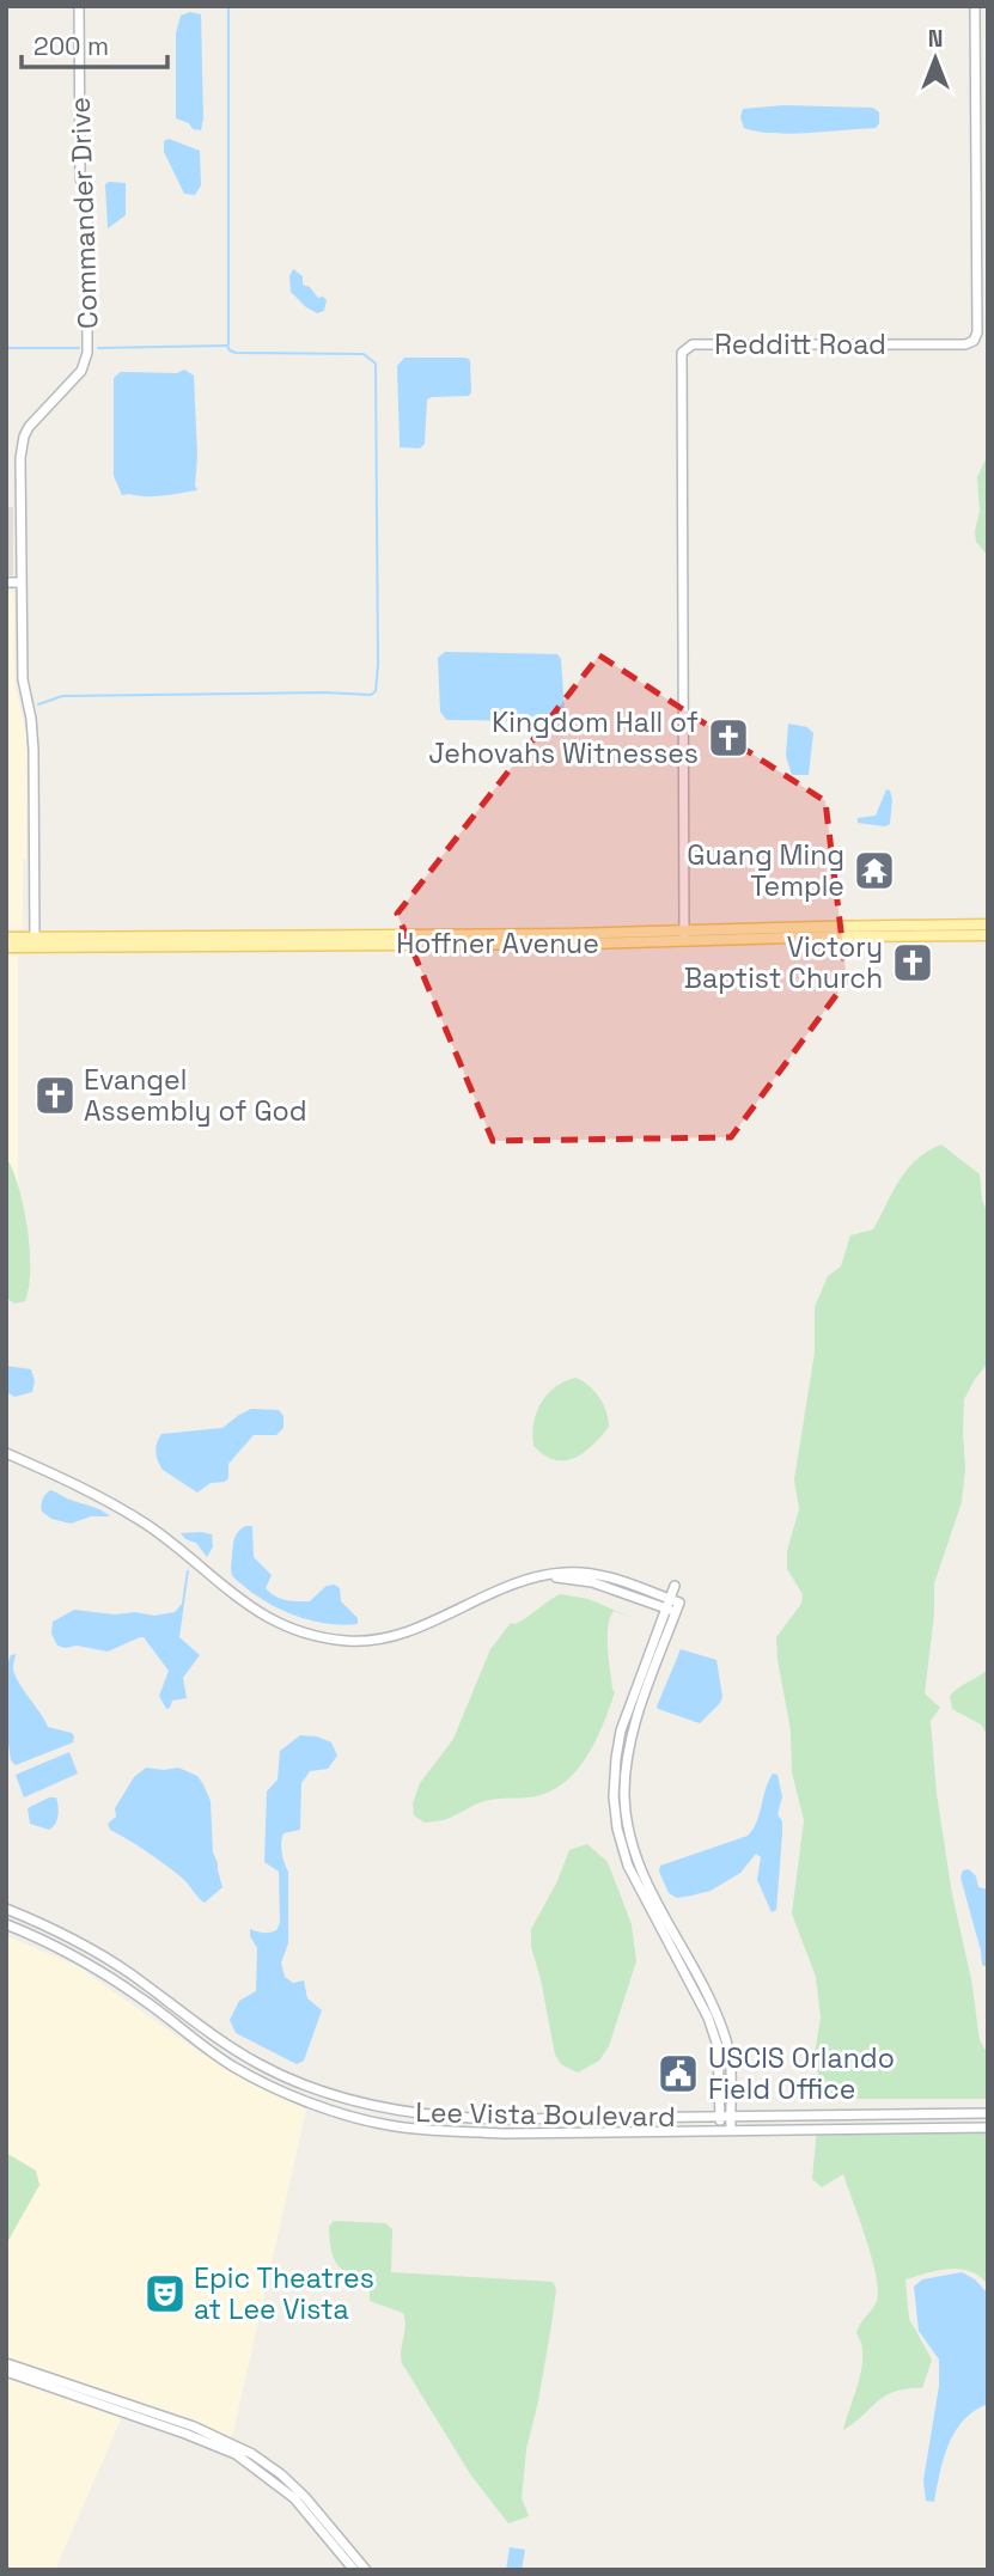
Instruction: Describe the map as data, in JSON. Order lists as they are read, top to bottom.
{
  "streets": {
    "main road": ["Hoffner Avenue"],
    "street": ["Commander Drive", "Redditt Road", "Lee Vista Boulevard"]
  },
  "crossings": [
    ["Commander Drive", "Hoffner Avenue"],
    ["Redditt Road", "Hoffner Avenue"]
  ],
  "places": {
    "church": ["Kingdom Hall of Jehovahs Witnesses", "Victory Baptist Church", "Evangel Assembly of God"],
    "temple": ["Guang Ming Temple"],
    "public building": ["USCIS Orlando Field Office"],
    "theatre": ["Epic Theatres at Lee Vista"]
  },
  "scale_bar": "200 m",
  "north": "top"
}
